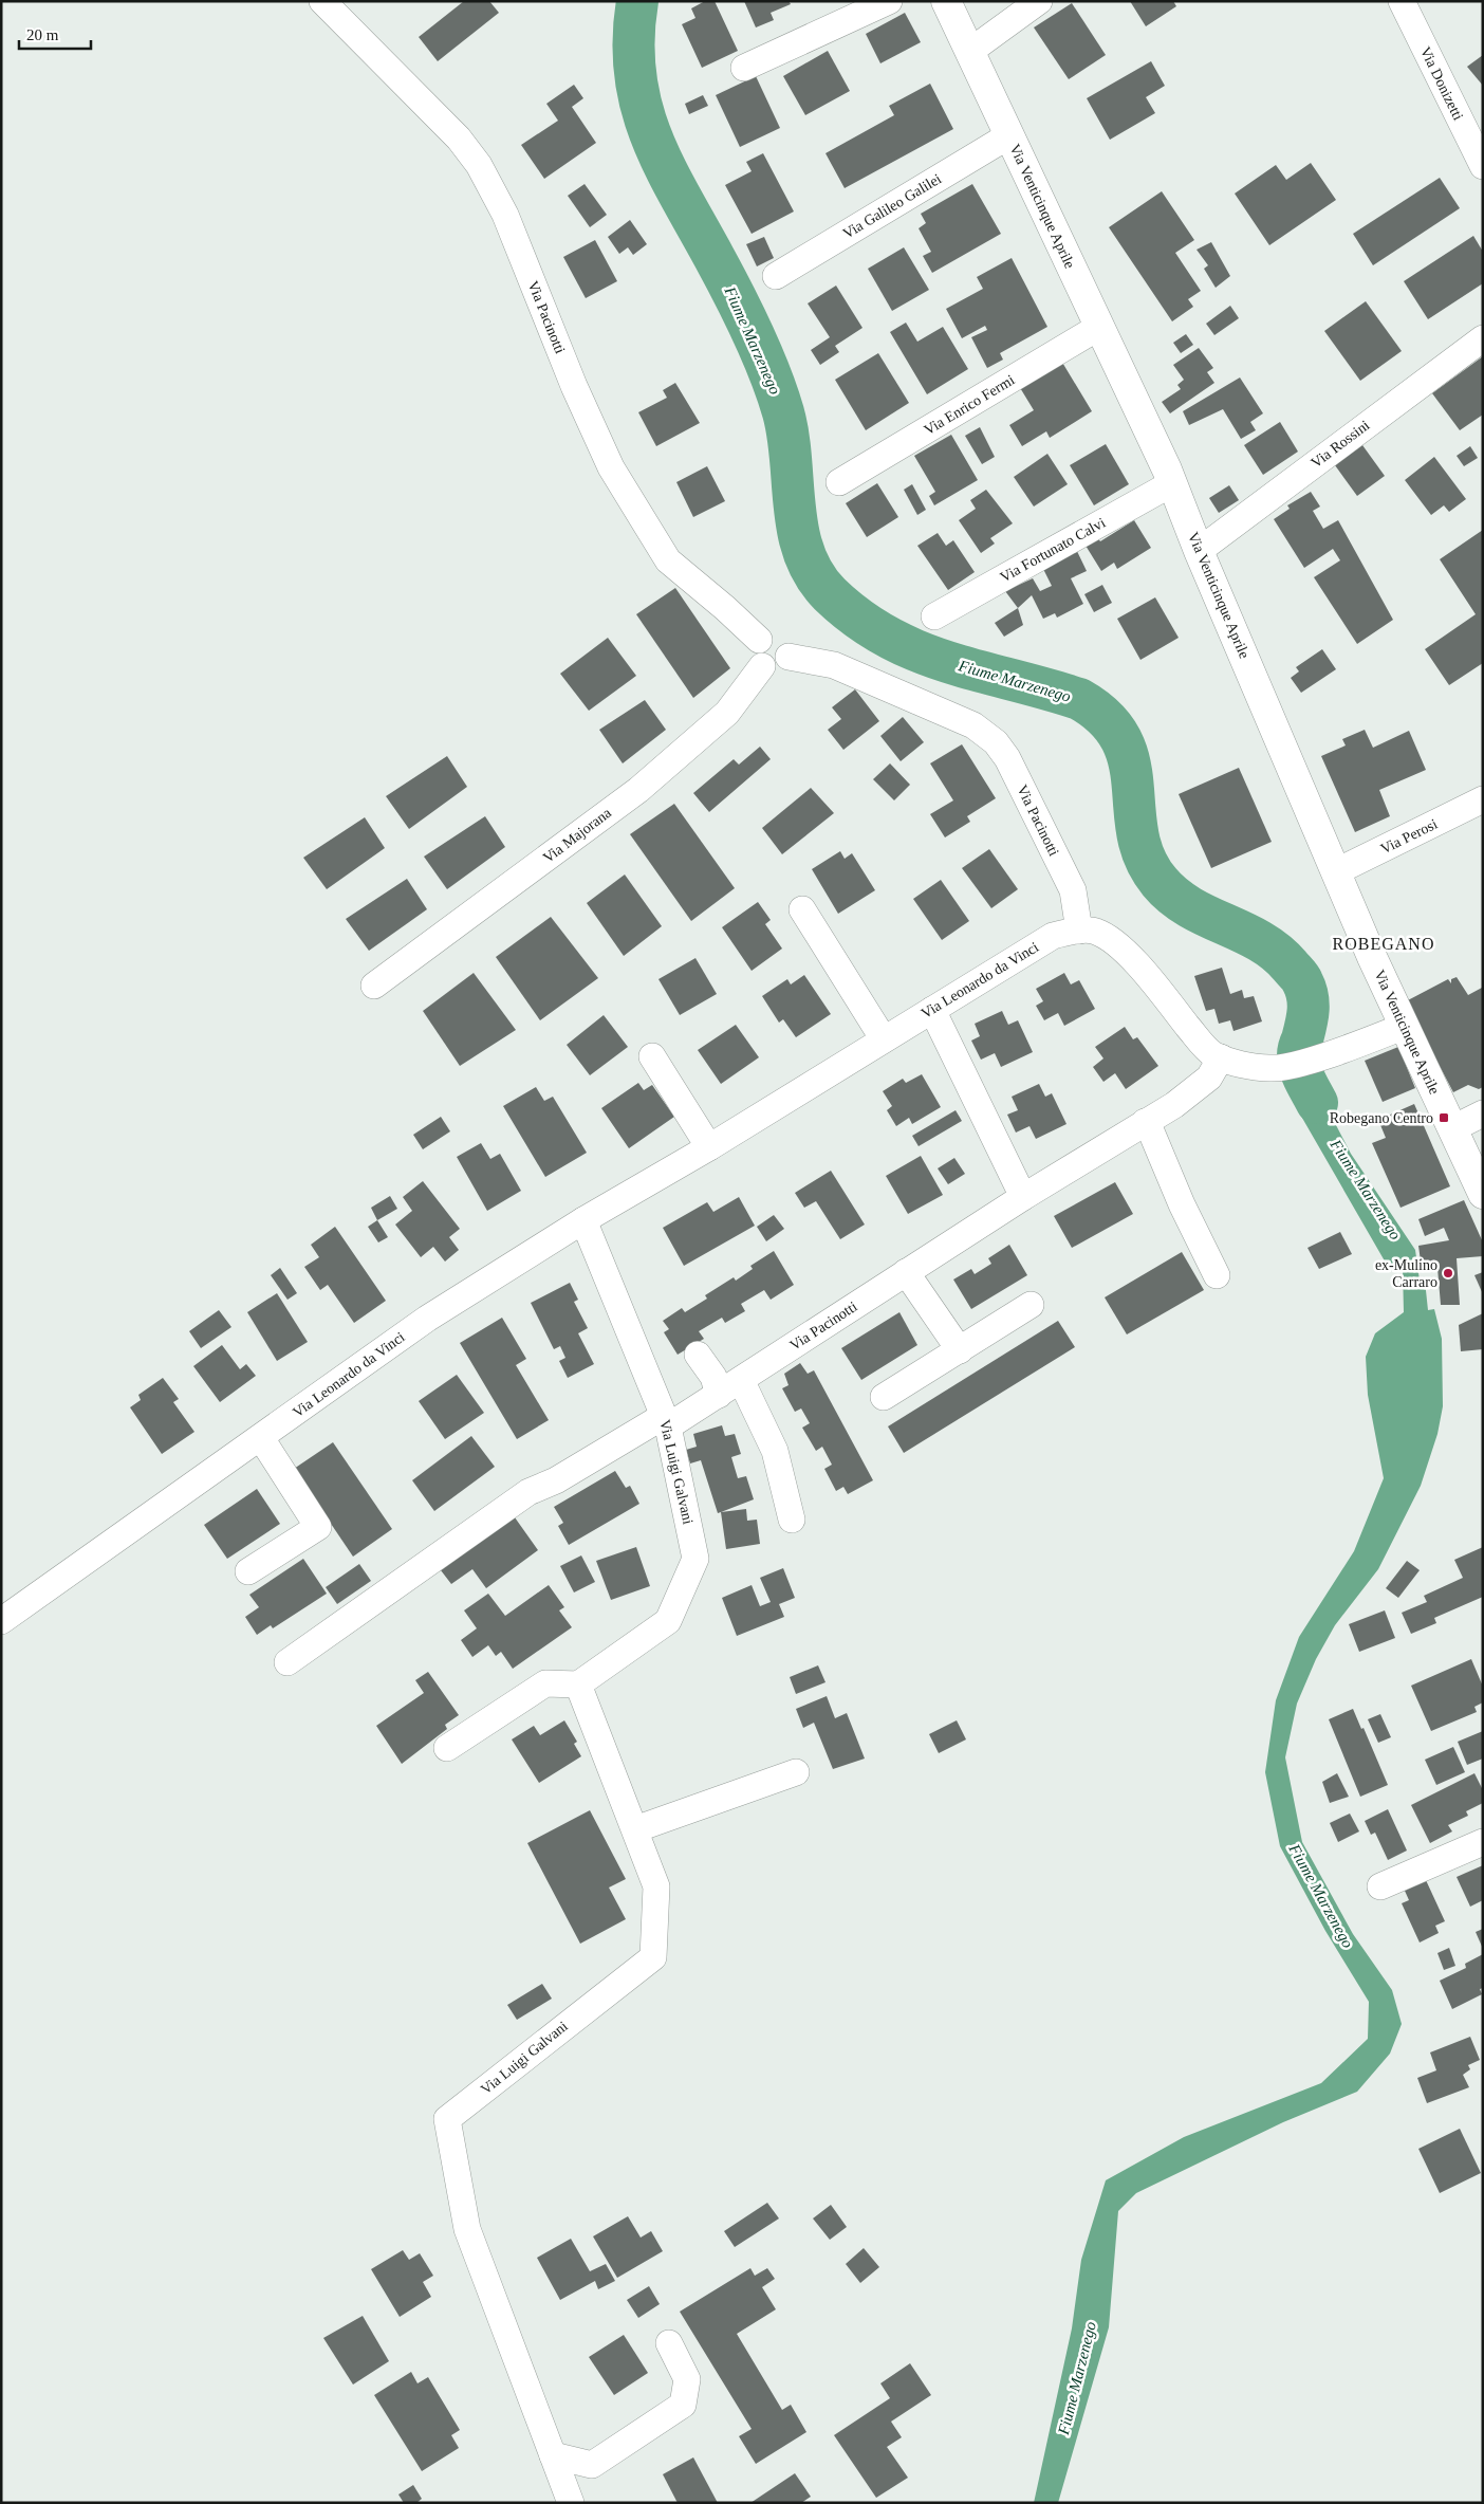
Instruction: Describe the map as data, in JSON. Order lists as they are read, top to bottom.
{
  "streets": {
    "main road": ["Via Venticinque Aprile"],
    "street": [
      "Via Donizetti",
      "Via Galileo Galilei",
      "Via Pacinotti",
      "Via Enrico Fermi",
      "Via Rossini",
      "Via Fortunato Calvi",
      "Via Majorana",
      "Via Perosi",
      "Via Leonardo da Vinci",
      "Via Luigi Galvani"
    ]
  },
  "crossings": [
    ["Via Galileo Galilei", "Via Venticinque Aprile"],
    ["Via Venticinque Aprile", "Via Enrico Fermi"],
    ["Via Venticinque Aprile", "Via Rossini"],
    ["Via Venticinque Aprile", "Via Fortunato Calvi"],
    ["Via Venticinque Aprile", "Via Perosi"],
    ["Via Pacinotti", "Via Majorana"],
    ["Via Pacinotti", "Via Leonardo da Vinci"],
    ["Via Pacinotti", "Via Luigi Galvani"],
    ["Via Leonardo da Vinci", "Via Luigi Galvani"]
  ],
  "districts": ["ROBEGANO"],
  "water": ["Fiume Marzenego"],
  "places": {
    "transit": ["Robegano Centro"],
    "other": ["ex-Mulino Carraro"]
  },
  "scale_bar": "20 m"
}
